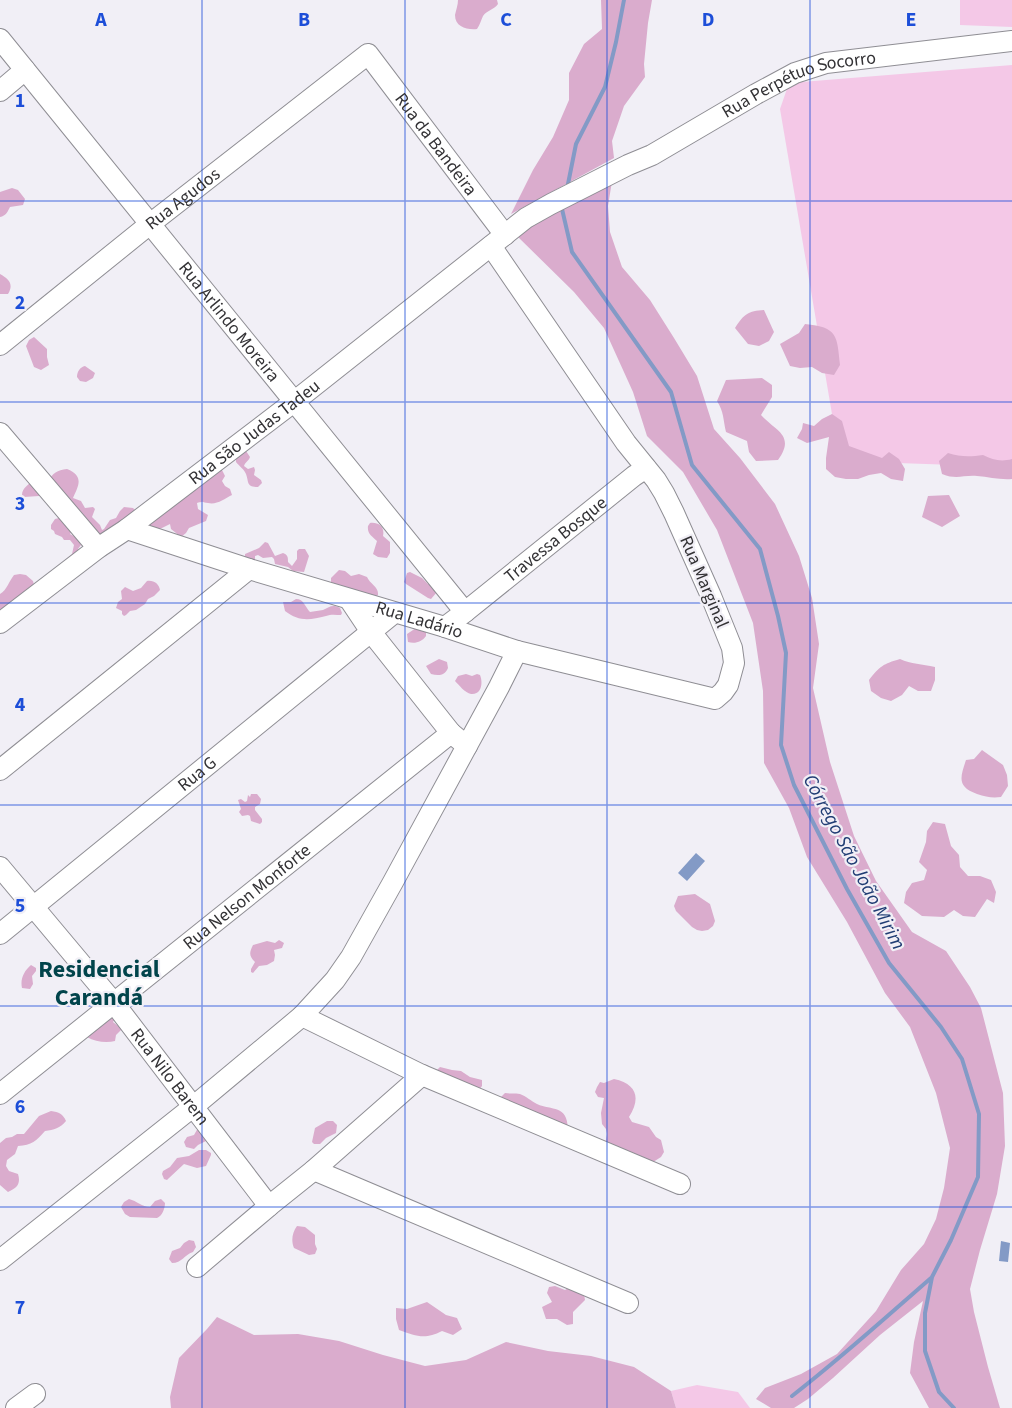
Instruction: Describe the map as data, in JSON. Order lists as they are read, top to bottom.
{
  "streets": {
    "street": [
      "Rua Perpétuo Socorro",
      "Rua da Bandeira",
      "Rua Agudos",
      "Rua Arlindo Moreira",
      "Rua São Judas Tadeu",
      "Travessa Bosque",
      "Rua Marginal",
      "Rua Ladário",
      "Rua G",
      "Rua Nelson Monforte",
      "Rua Nilo Barem"
    ]
  },
  "crossings": [
    ["Rua Perpétuo Socorro", "Rua São Judas Tadeu"],
    ["Rua da Bandeira", "Rua Agudos"],
    ["Rua da Bandeira", "Rua São Judas Tadeu"],
    ["Rua da Bandeira", "Travessa Bosque"],
    ["Rua da Bandeira", "Rua Marginal"],
    ["Rua Agudos", "Rua Arlindo Moreira"],
    ["Rua Arlindo Moreira", "Rua São Judas Tadeu"],
    ["Rua Arlindo Moreira", "Travessa Bosque"],
    ["Rua São Judas Tadeu", "Rua Ladário"],
    ["Travessa Bosque", "Rua Marginal"],
    ["Rua Marginal", "Rua Ladário"],
    ["Rua Ladário", "Rua G"],
    ["Rua G", "Rua Nilo Barem"],
    ["Rua Nelson Monforte", "Rua Nilo Barem"]
  ],
  "districts": ["Residencial Carandá"],
  "water": ["Córrego São João Mirim"],
  "grid": {
    "columns": [
      "A",
      "B",
      "C",
      "D",
      "E"
    ],
    "rows": [
      "1",
      "2",
      "3",
      "4",
      "5",
      "6",
      "7"
    ]
  }
}
